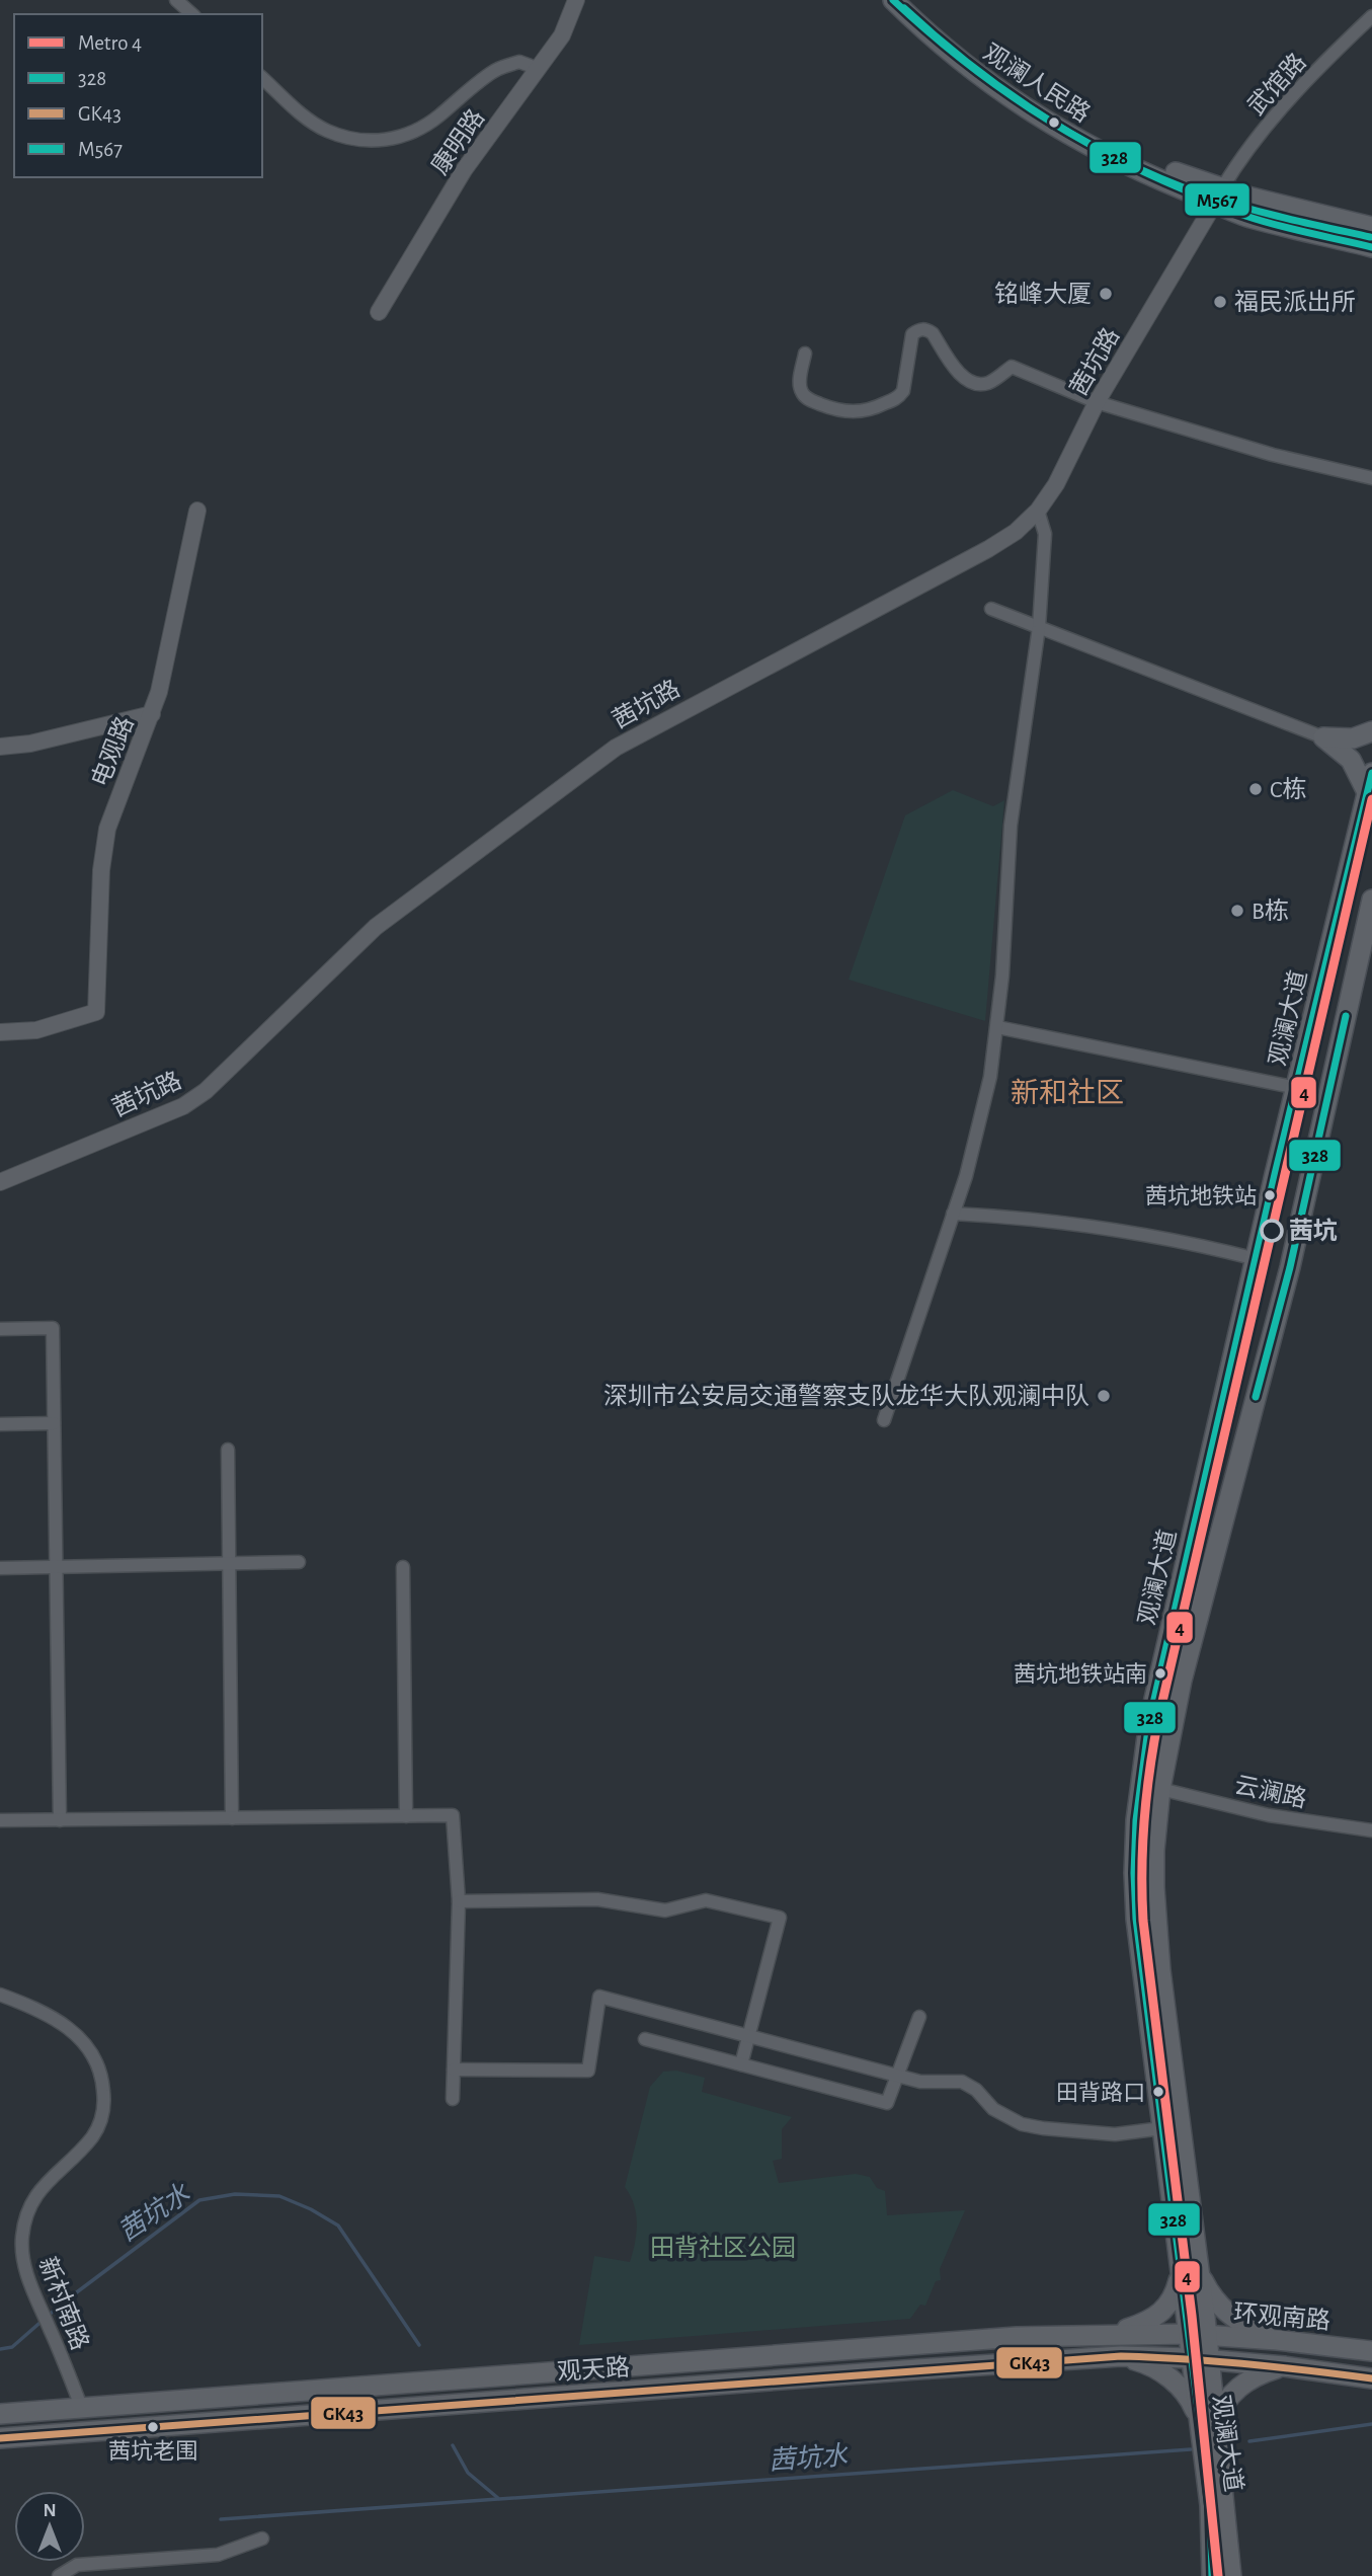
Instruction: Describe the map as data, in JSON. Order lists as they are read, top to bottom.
{
  "streets": {
    "main road": [
      "观澜人民路",
      "观澜大道",
      "环观南路",
      "观天路"
    ],
    "street": [
      "武馆路",
      "康明路",
      "茜坑路",
      "电观路",
      "云澜路",
      "新村南路"
    ]
  },
  "crossings": [
    ["观澜人民路", "武馆路"],
    ["观澜人民路", "茜坑路"],
    ["武馆路", "茜坑路"],
    ["观澜大道", "云澜路"],
    ["观澜大道", "环观南路"],
    ["观澜大道", "观天路"],
    ["新村南路", "观天路"],
    ["环观南路", "观天路"]
  ],
  "districts": ["新和社区"],
  "water": ["茜坑水"],
  "parks": ["田背社区公园"],
  "places": [
    "铭峰大厦",
    "福民派出所",
    "C栋",
    "B栋",
    "茜坑地铁站",
    "茜坑",
    "深圳市公安局交通警察支队龙华大队观澜中队",
    "茜坑地铁站南",
    "田背路口",
    "茜坑老围"
  ],
  "lines": [
    "transit line 328",
    "transit line M567",
    "metro line 4",
    "transit line GK43"
  ],
  "legend": [
    "Metro 4",
    "328",
    "GK43",
    "M567"
  ],
  "north": "top"
}
